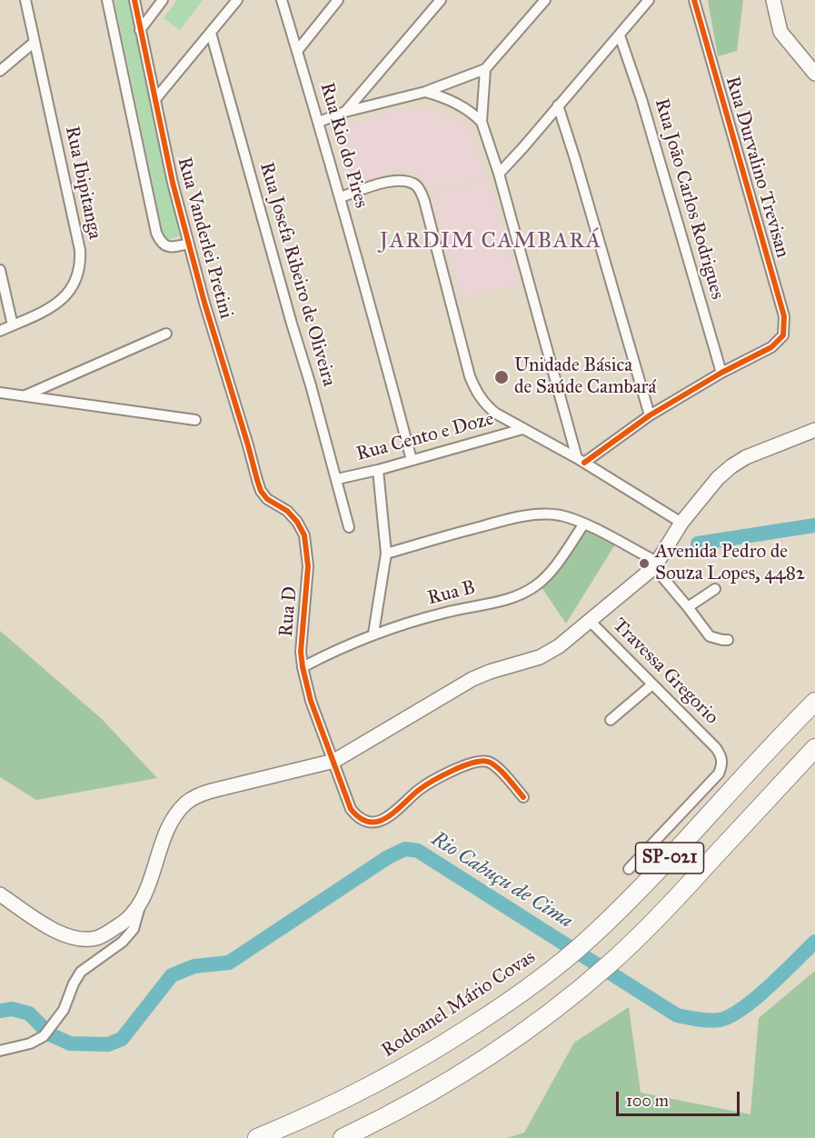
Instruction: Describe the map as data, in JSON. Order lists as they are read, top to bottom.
{
  "streets": {
    "highway": ["SP-021", "Rodoanel Mário Covas"],
    "street": [
      "Rua Rio do Pires",
      "Rua Durvalino Trevisan",
      "Rua Ibipitanga",
      "Rua João Carlos Rodrigues",
      "Rua Vanderlei Pretini",
      "Rua Josefa Ribeiro de Oliveira",
      "Rua Cento e Doze",
      "Rua B",
      "Rua D",
      "Travessa Gregorio"
    ]
  },
  "crossings": [
    ["Rua Rio do Pires", "Rua Cento e Doze"],
    ["Rua Durvalino Trevisan", "Rua João Carlos Rodrigues"],
    ["Rua Vanderlei Pretini", "Rua D"],
    ["Rua Josefa Ribeiro de Oliveira", "Rua Cento e Doze"],
    ["Rua B", "Rua D"]
  ],
  "districts": ["JARDIM CAMBARÁ"],
  "water": ["Rio Cabuçu de Cima"],
  "places": ["Unidade Básica de Saúde Cambará", "Avenida Pedro de Souza Lopes, 4482"],
  "scale_bar": "100 m"
}
